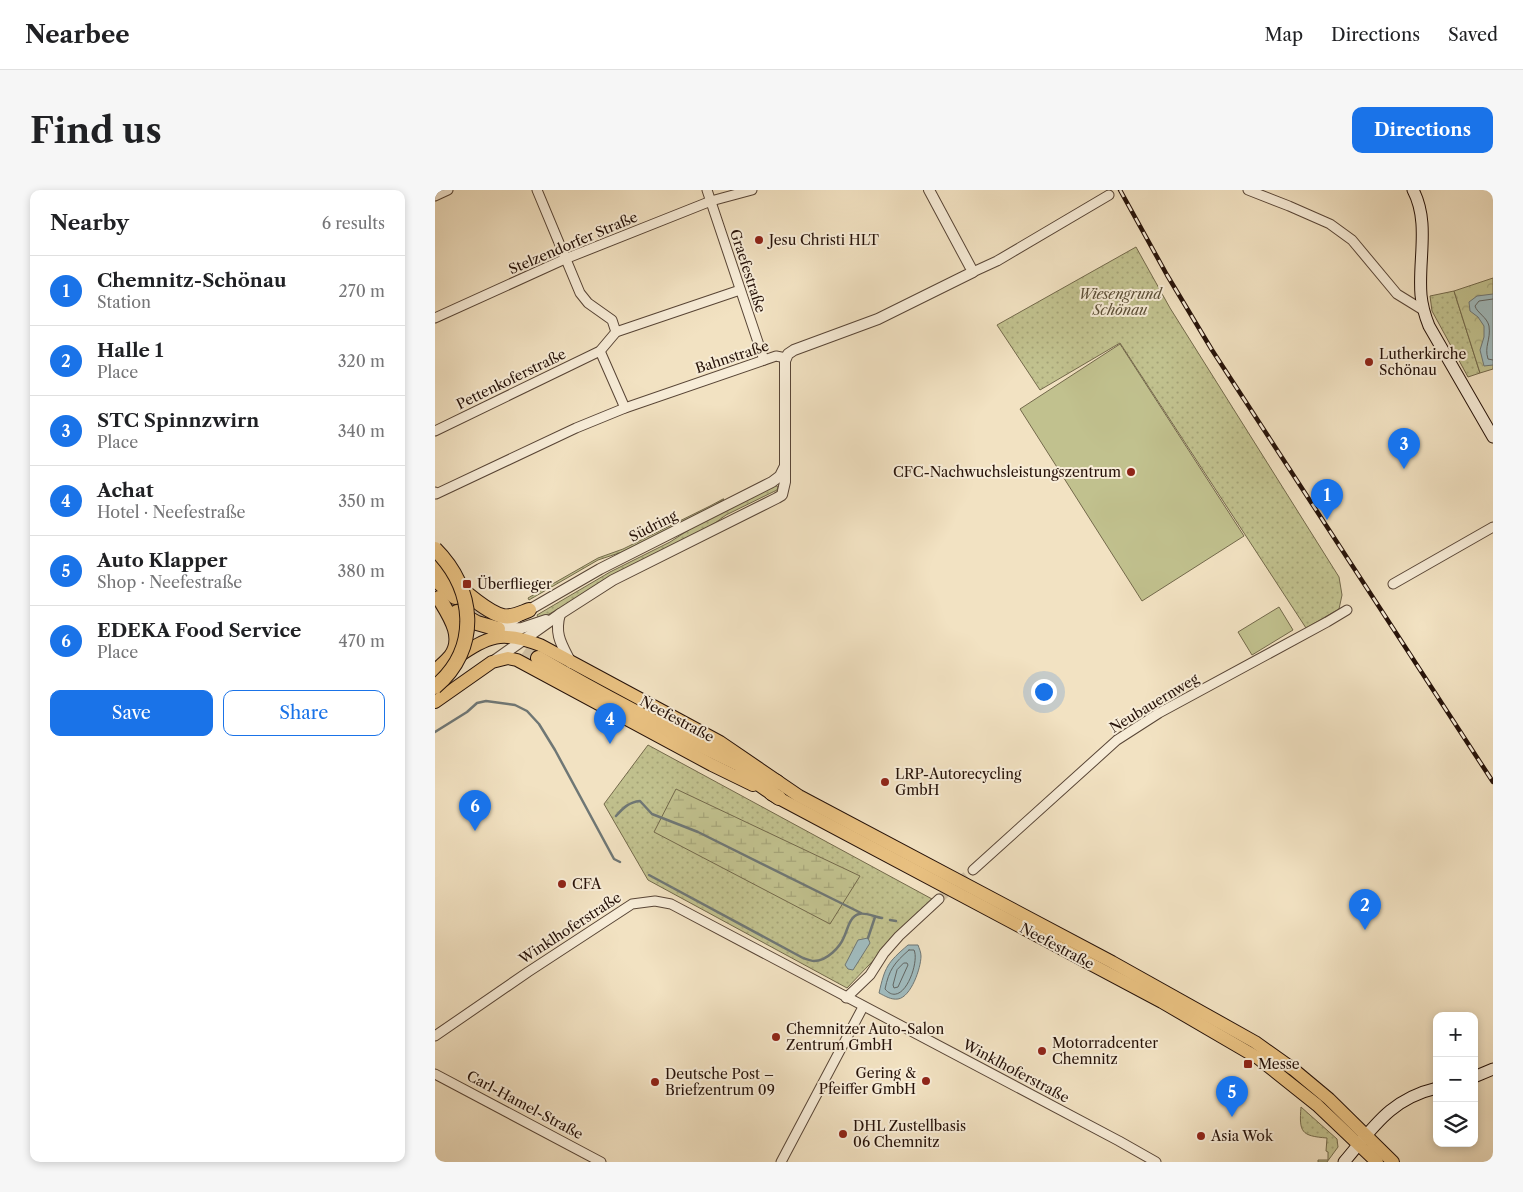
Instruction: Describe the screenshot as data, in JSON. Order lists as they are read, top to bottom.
{
  "streets": {
    "highway": ["Neefestraße"],
    "main road": ["Südring"],
    "street": [
      "Stelzendorfer Straße",
      "Graefestraße",
      "Bahnstraße",
      "Pettenkoferstraße",
      "Neubauernweg",
      "Winklhoferstraße",
      "Carl-Hamel-Straße"
    ]
  },
  "crossings": [
    ["Stelzendorfer Straße", "Graefestraße"],
    ["Graefestraße", "Bahnstraße"],
    ["Bahnstraße", "Südring"],
    ["Südring", "Neefestraße"]
  ],
  "parks": ["Wiesengrund Schönau"],
  "places": {
    "other": [
      "Jesu Christi HLT",
      "Lutherkirche Schönau",
      "CFC-Nachwuchsleistungszentrum",
      "LRP-Autorecycling GmbH",
      "CFA",
      "Chemnitzer Auto-Salon Zentrum GmbH",
      "Motorradcenter Chemnitz",
      "Gering & Pfeiffer GmbH",
      "Deutsche Post – Briefzentrum 09",
      "DHL Zustellbasis 06 Chemnitz",
      "Asia Wok"
    ],
    "transit": ["Überflieger", "Messe"]
  },
  "page": {
    "header": "Nearbee",
    "nav": ["Map", "Directions", "Saved"],
    "buttons": [
      "Directions",
      ["Save", "Share"]
    ],
    "title": "Find us",
    "heading": ["Nearby", "6 results"],
    "list": [
      {
        "mark": "1",
        "name": "Chemnitz-Schönau",
        "note": "Station",
        "value": "270 m"
      },
      {
        "mark": "2",
        "name": "Halle 1",
        "note": "Place",
        "value": "320 m"
      },
      {
        "mark": "3",
        "name": "STC Spinnzwirn",
        "note": "Place",
        "value": "340 m"
      },
      {
        "mark": "4",
        "name": "Achat",
        "note": "Hotel · Neefestraße",
        "value": "350 m"
      },
      {
        "mark": "5",
        "name": "Auto Klapper",
        "note": "Shop · Neefestraße",
        "value": "380 m"
      },
      {
        "mark": "6",
        "name": "EDEKA Food Service",
        "note": "Place",
        "value": "470 m"
      }
    ],
    "pins": [
      "3",
      "1",
      "4",
      "6",
      "2",
      "5"
    ],
    "map_buttons": ["+", "−"]
  }
}
